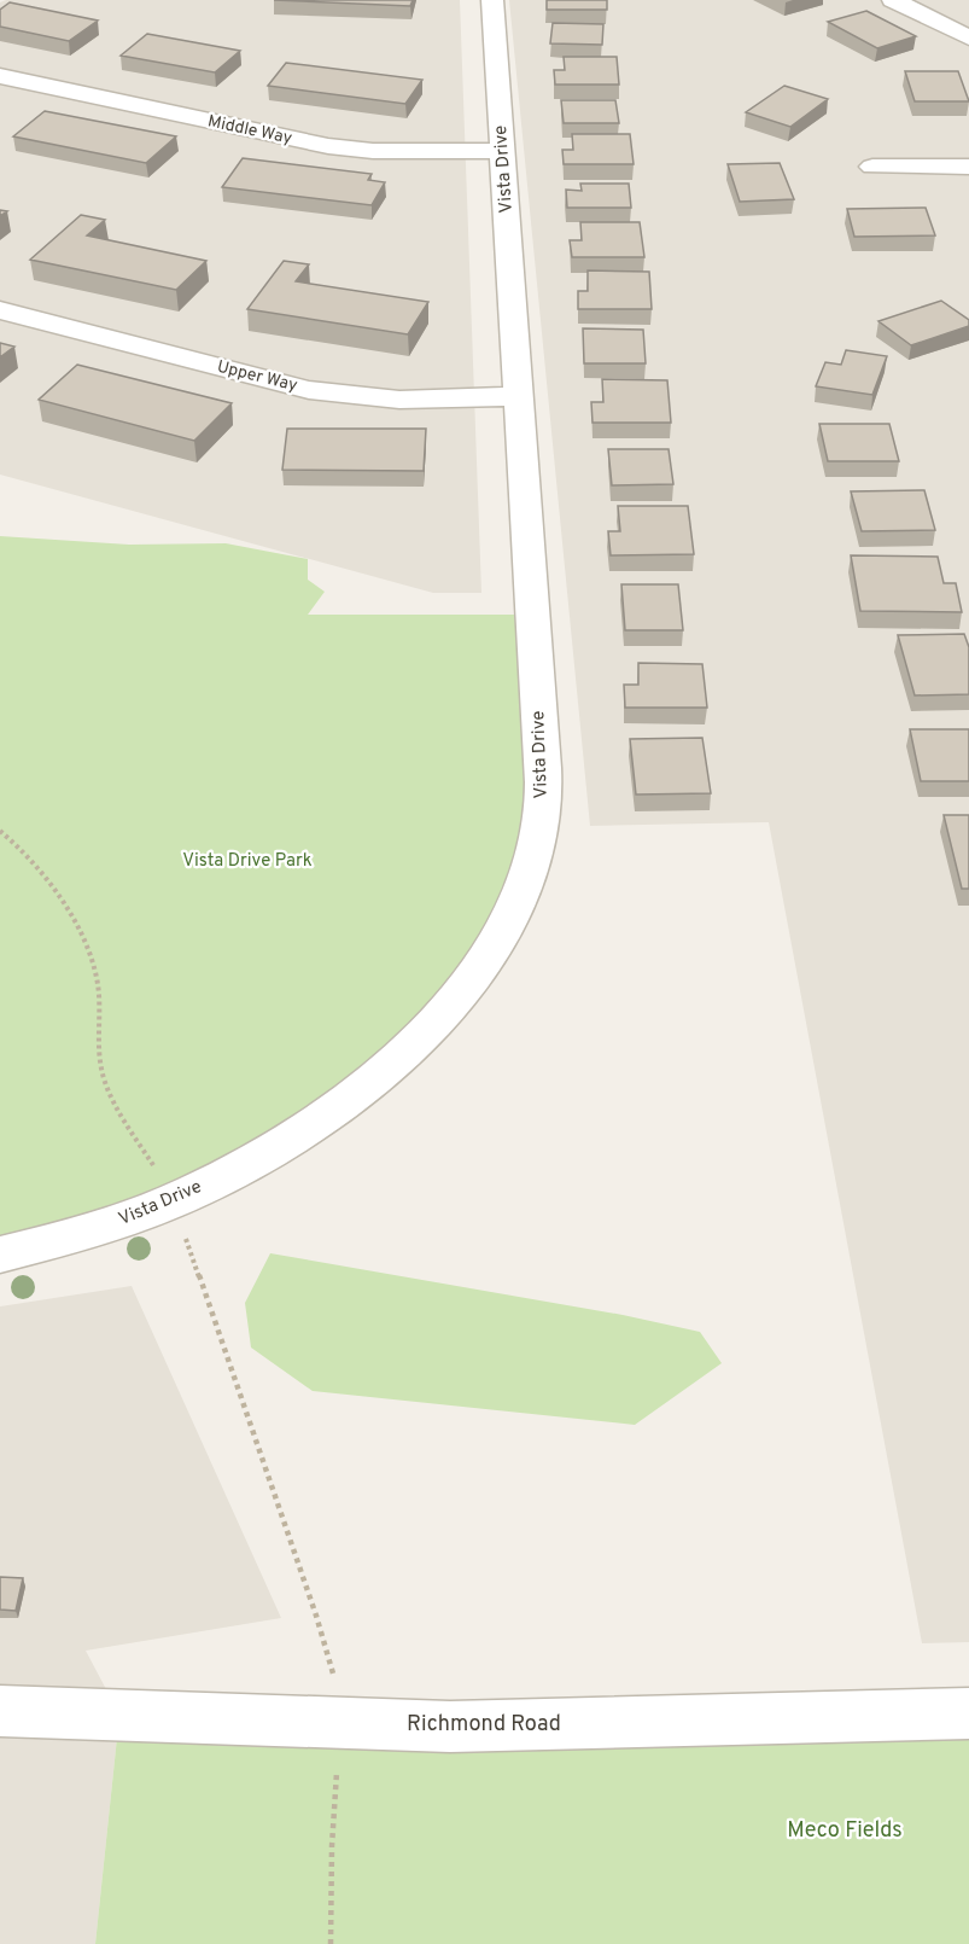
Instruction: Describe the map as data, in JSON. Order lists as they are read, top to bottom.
{
  "streets": {
    "street": [
      "Middle Way",
      "Vista Drive",
      "Upper Way",
      "Richmond Road"
    ]
  },
  "crossings": [
    ["Middle Way", "Vista Drive"],
    ["Vista Drive", "Upper Way"]
  ],
  "parks": ["Vista Drive Park", "Meco Fields"]
}
